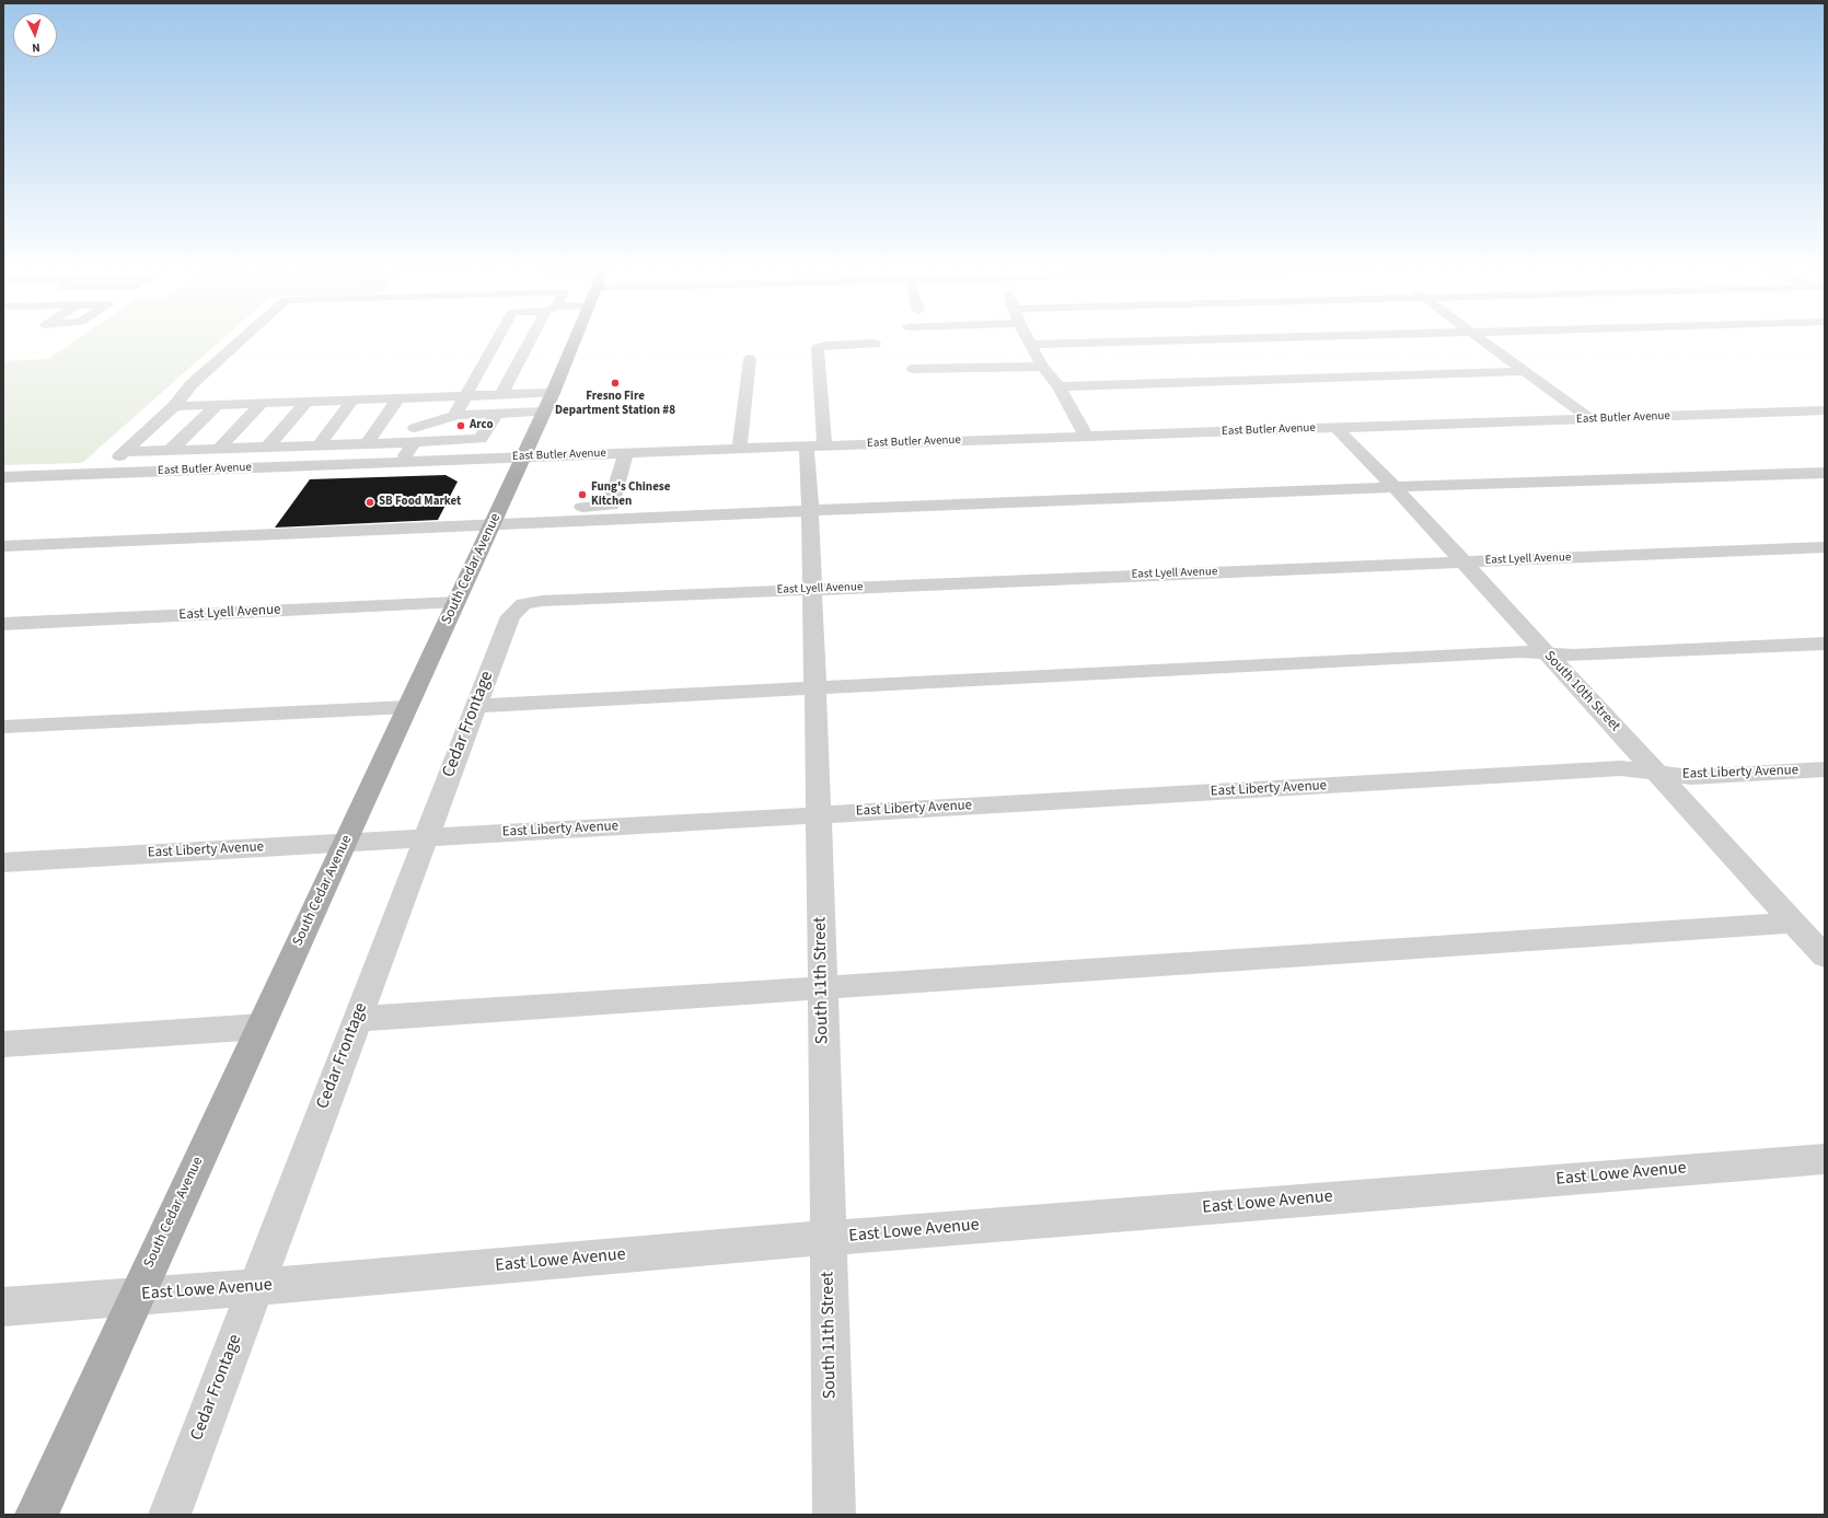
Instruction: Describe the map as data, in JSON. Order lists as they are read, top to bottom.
{
  "streets": {
    "main road": ["South Cedar Avenue"],
    "street": [
      "East Butler Avenue",
      "East Lyell Avenue",
      "South 10th Street",
      "Cedar Frontage",
      "East Liberty Avenue",
      "South 11th Street",
      "East Lowe Avenue"
    ]
  },
  "crossings": [
    ["East Butler Avenue", "South Cedar Avenue"],
    ["East Butler Avenue", "South 10th Street"],
    ["East Butler Avenue", "South 11th Street"],
    ["East Lyell Avenue", "South Cedar Avenue"],
    ["East Lyell Avenue", "South 10th Street"],
    ["East Lyell Avenue", "Cedar Frontage"],
    ["East Lyell Avenue", "South 11th Street"],
    ["South Cedar Avenue", "East Liberty Avenue"],
    ["South Cedar Avenue", "East Lowe Avenue"],
    ["South 10th Street", "East Liberty Avenue"],
    ["Cedar Frontage", "East Liberty Avenue"],
    ["Cedar Frontage", "East Lowe Avenue"],
    ["East Liberty Avenue", "South 11th Street"],
    ["South 11th Street", "East Lowe Avenue"]
  ],
  "places": [
    "Fresno Fire Department Station #8",
    "Arco",
    "Fung's Chinese Kitchen",
    "SB Food Market"
  ],
  "north": "bottom"
}
